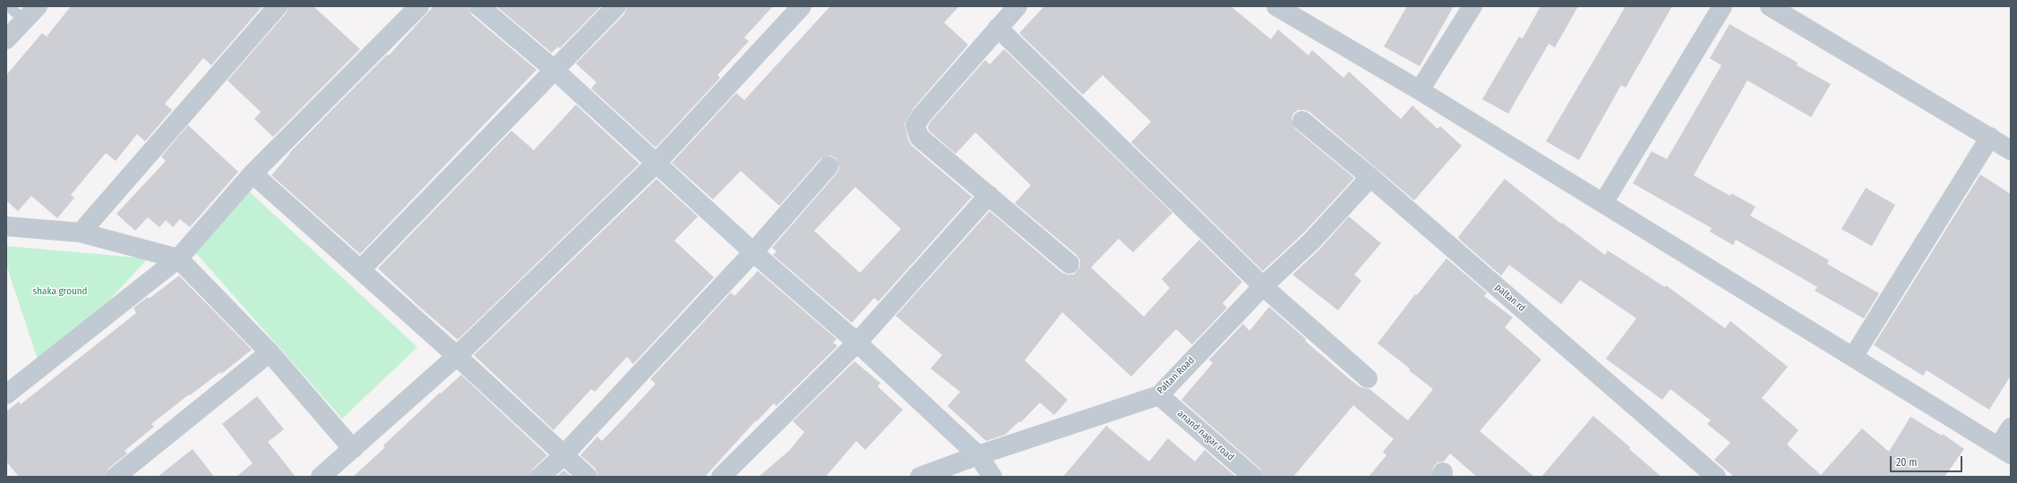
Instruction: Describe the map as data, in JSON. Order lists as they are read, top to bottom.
{
  "streets": {
    "street": ["paltan rd", "Paltan Road", "anand nagar road"]
  },
  "crossings": [
    ["paltan rd", "Paltan Road"],
    ["Paltan Road", "anand nagar road"]
  ],
  "parks": ["shaka ground"],
  "scale_bar": "20 m"
}
